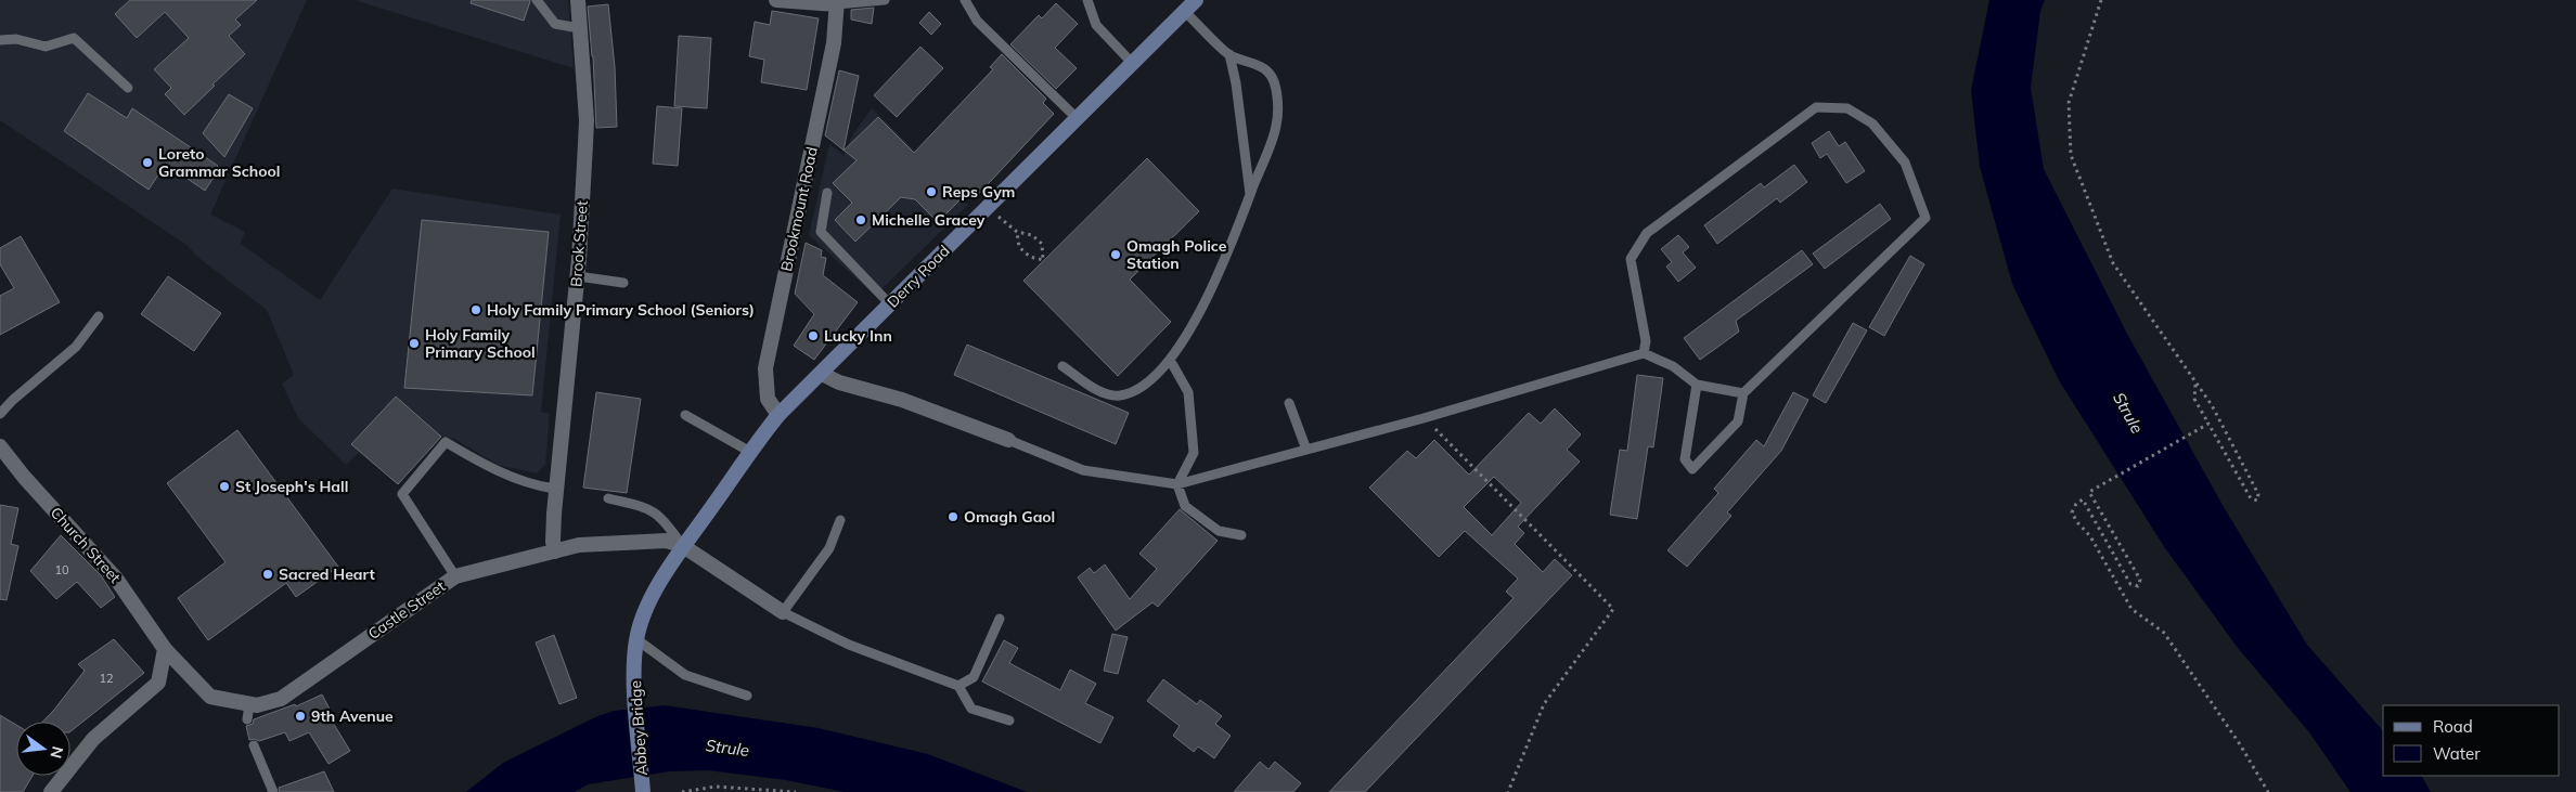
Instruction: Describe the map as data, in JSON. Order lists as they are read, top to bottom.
{
  "streets": {
    "main road": ["Derry Road", "Abbey Bridge"],
    "street": [
      "Brookmount Road",
      "Brook Street",
      "Church Street",
      "Castle Street"
    ]
  },
  "crossings": [
    ["Brookmount Road", "Derry Road"],
    ["Brook Street", "Castle Street"],
    ["Derry Road", "Castle Street"],
    ["Derry Road", "Abbey Bridge"],
    ["Church Street", "Castle Street"]
  ],
  "water": ["Strule"],
  "places": [
    "Loreto Grammar School",
    "Reps Gym",
    "Michelle Gracey",
    "Omagh Police Station",
    "Holy Family Primary School (Seniors)",
    "Lucky Inn",
    "Holy Family Primary School",
    "St Joseph's Hall",
    "Omagh Gaol",
    "Sacred Heart",
    "9th Avenue"
  ],
  "house_numbers": ["10", "12"],
  "legend": ["Road", "Water"],
  "north": "right"
}
